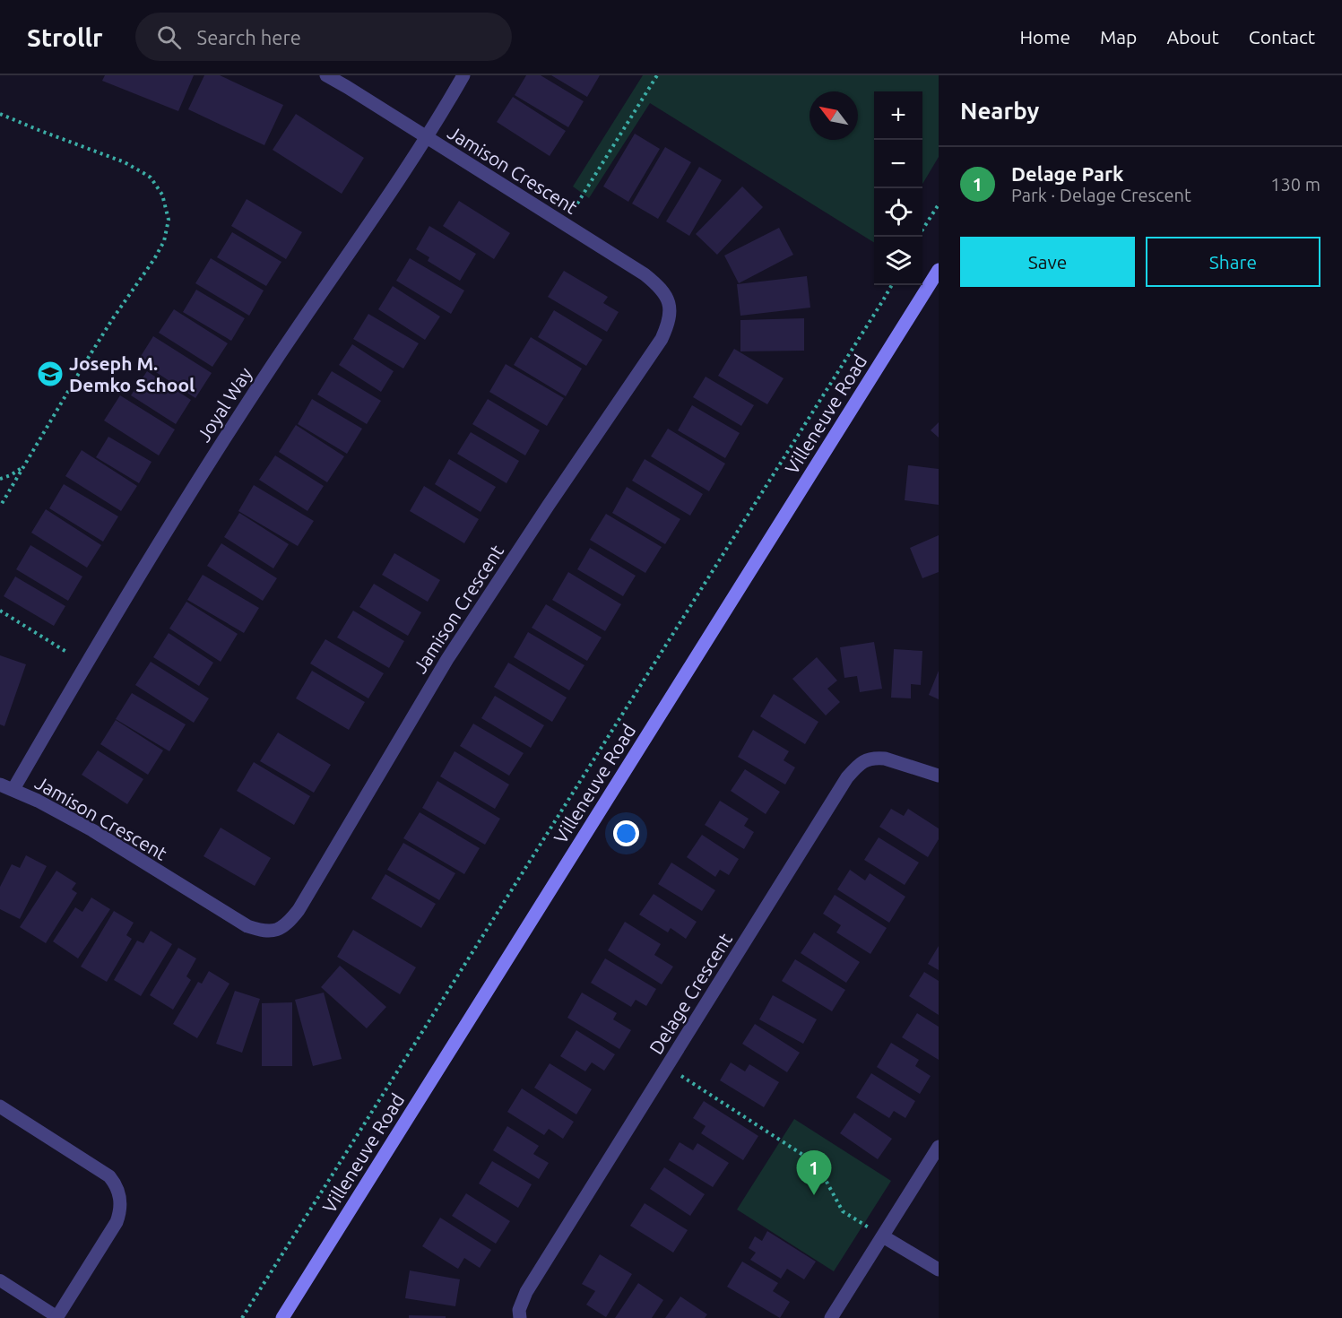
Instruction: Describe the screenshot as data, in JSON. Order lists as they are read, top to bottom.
{
  "streets": {
    "main road": ["Villeneuve Road"],
    "street": ["Jamison Crescent", "Joyal Way", "Delage Crescent"]
  },
  "crossings": [
    ["Jamison Crescent", "Joyal Way"]
  ],
  "places": {
    "school or university": ["Joseph M. Demko School"]
  },
  "north": "top left",
  "page": {
    "header": "Strollr",
    "search": "Search here",
    "nav": [
      "Home",
      "Map",
      "About",
      "Contact"
    ],
    "heading": "Nearby",
    "map_buttons": ["+", "−"],
    "list": [
      {
        "mark": "1",
        "name": "Delage Park",
        "note": "Park · Delage Crescent",
        "value": "130 m"
      }
    ],
    "buttons": ["Save", "Share"],
    "pins": "1"
  }
}
